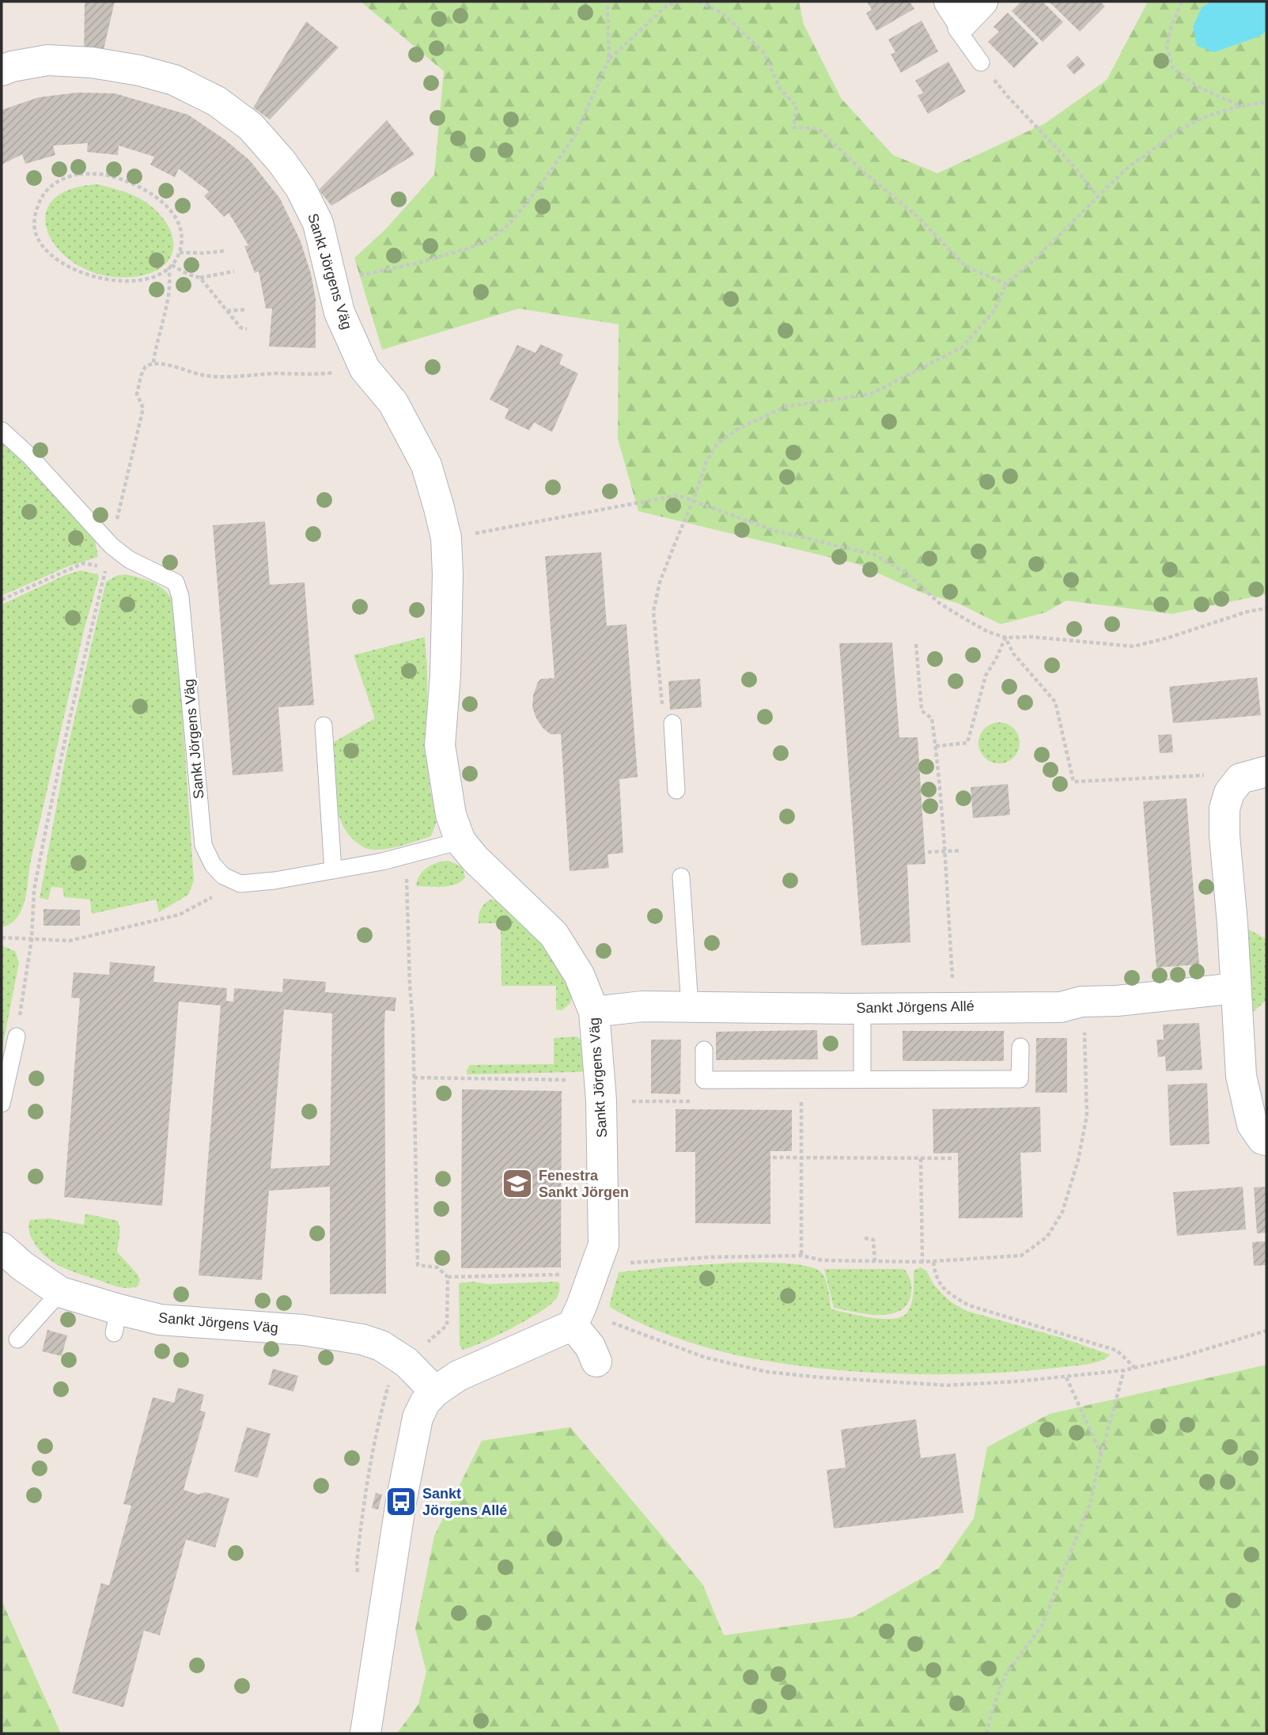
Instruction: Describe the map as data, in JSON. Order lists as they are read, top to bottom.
{
  "streets": {
    "street": ["Sankt Jörgens Väg", "Sankt Jörgens Allé"]
  },
  "crossings": [
    ["Sankt Jörgens Väg", "Sankt Jörgens Allé"]
  ],
  "places": {
    "school or university": ["Fenestra Sankt Jörgen"],
    "bus stop": ["Sankt Jörgens Allé"]
  }
}
